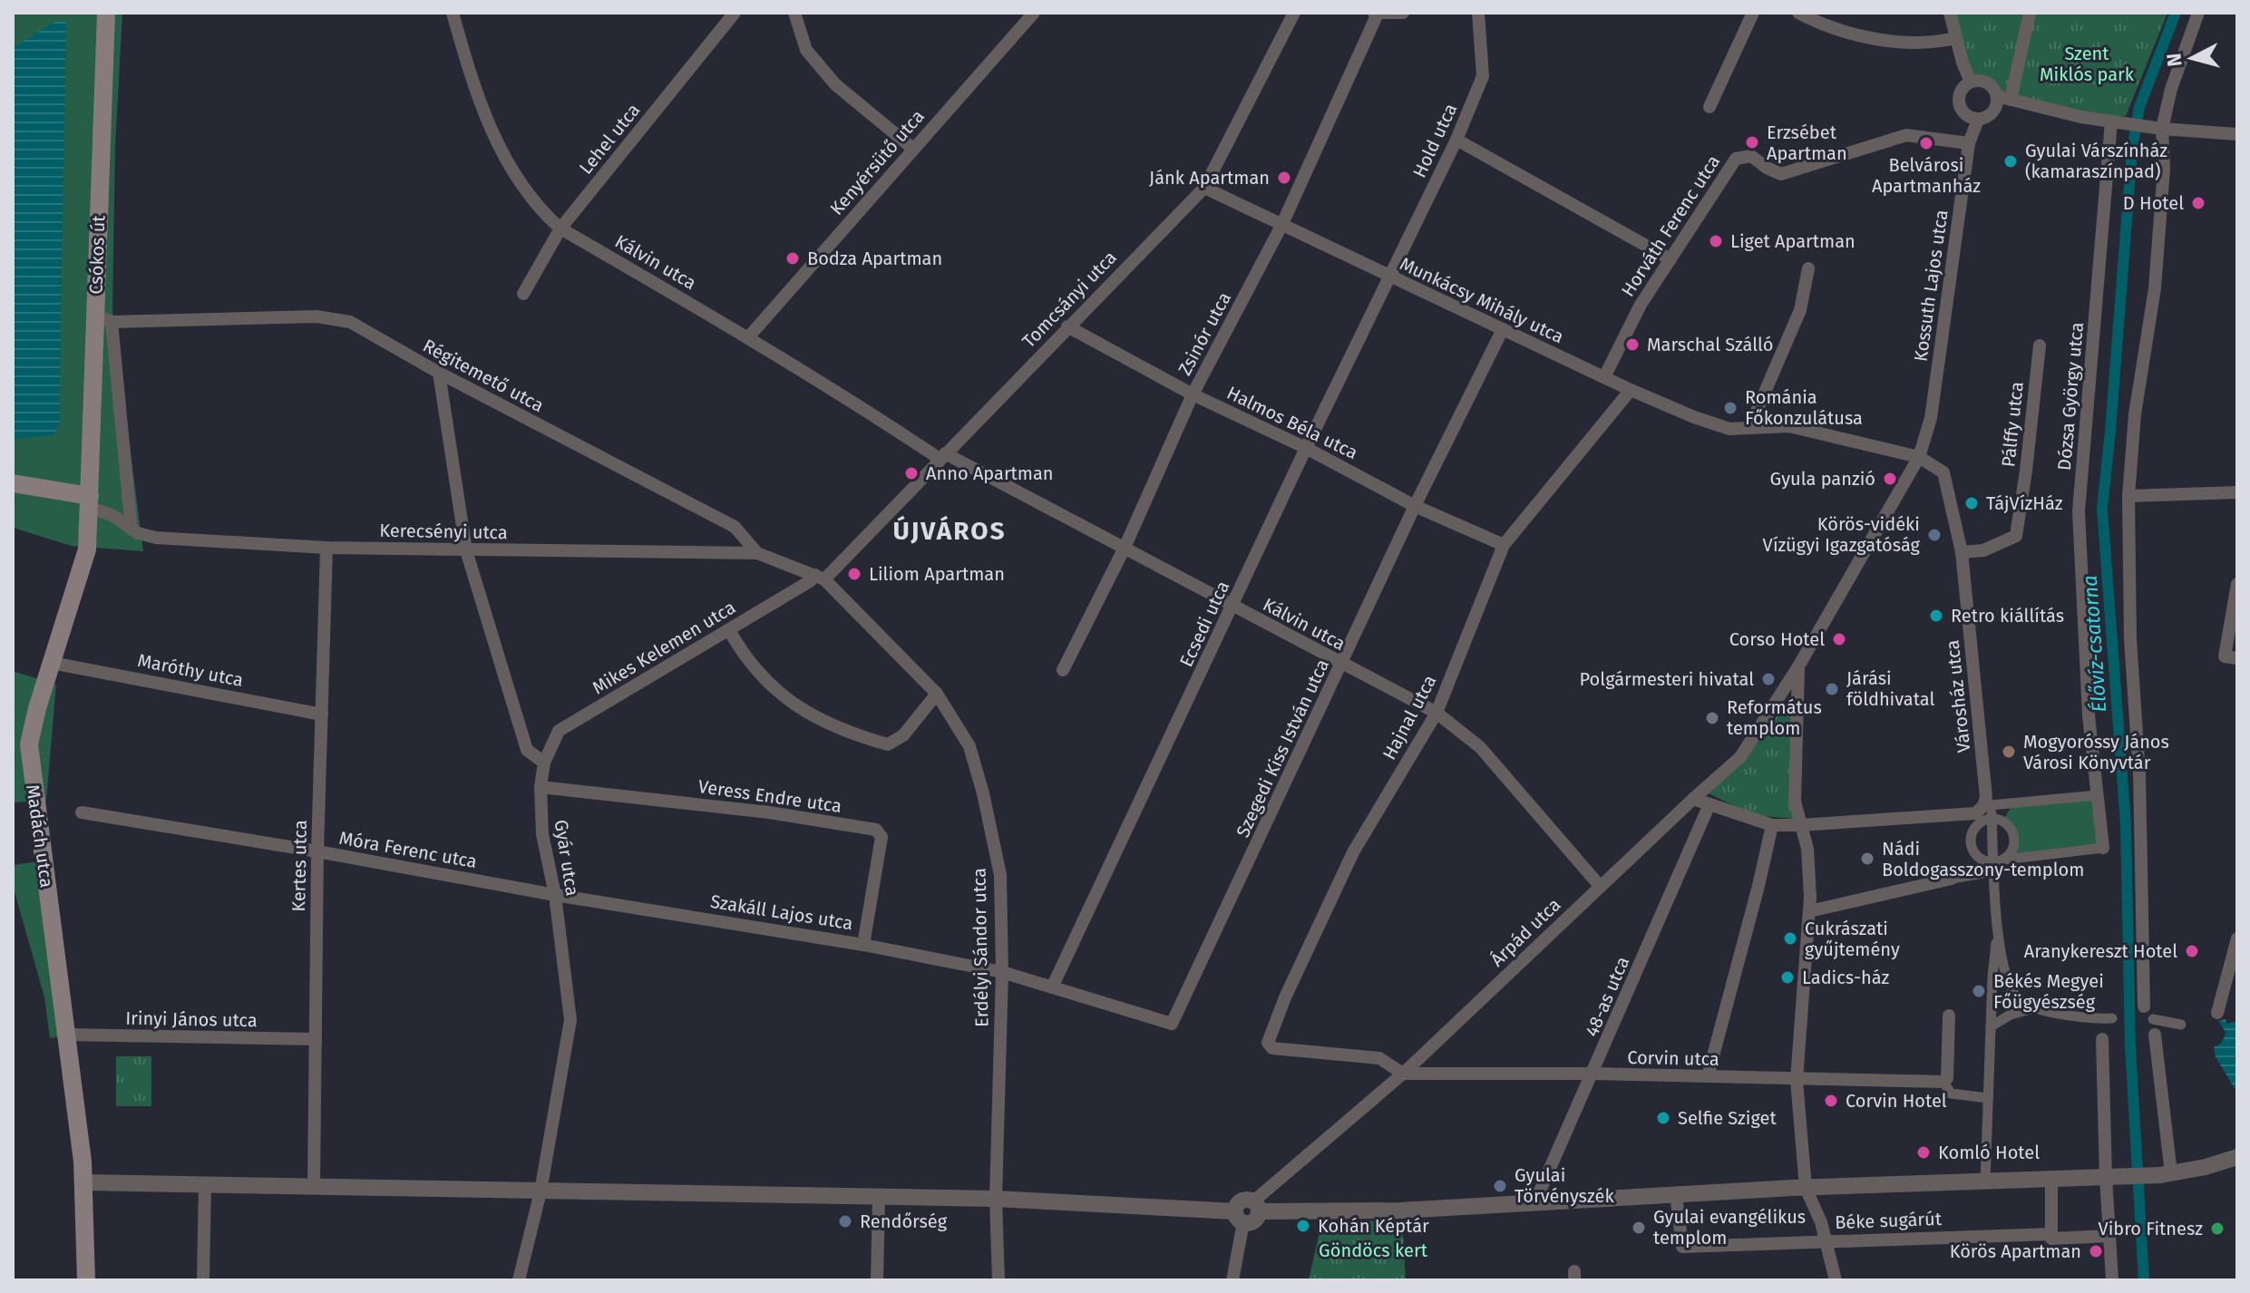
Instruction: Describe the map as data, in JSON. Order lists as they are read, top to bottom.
{
  "streets": {
    "main road": ["Csókos út", "Madách utca"],
    "street": [
      "Lehel utca",
      "Hold utca",
      "Kenyérsütő utca",
      "Horváth Ferenc utca",
      "Kálvin utca",
      "Kossuth Lajos utca",
      "Tomcsányi utca",
      "Munkácsy Mihály utca",
      "Zsinór utca",
      "Régitemető utca",
      "Dózsa György utca",
      "Halmos Béla utca",
      "Pálffy utca",
      "Kerecsényi utca",
      "Ecsedi utca",
      "Mikes Kelemen utca",
      "Maróthy utca",
      "Városház utca",
      "Hajnal utca",
      "Szegedi Kiss István utca",
      "Veress Endre utca",
      "Móra Ferenc utca",
      "Gyár utca",
      "Kertes utca",
      "Szakáll Lajos utca",
      "Árpád utca",
      "Erdélyi Sándor utca",
      "48-as utca",
      "Irinyi János utca",
      "Corvin utca",
      "Béke sugárút"
    ]
  },
  "crossings": [
    ["Lehel utca", "Kálvin utca"],
    ["Hold utca", "Munkácsy Mihály utca"],
    ["Hold utca", "Ecsedi utca"],
    ["Kenyérsütő utca", "Kálvin utca"],
    ["Horváth Ferenc utca", "Kossuth Lajos utca"],
    ["Horváth Ferenc utca", "Munkácsy Mihály utca"],
    ["Csókos út", "Régitemető utca"],
    ["Csókos út", "Kerecsényi utca"],
    ["Csókos út", "Madách utca"],
    ["Kálvin utca", "Tomcsányi utca"],
    ["Kálvin utca", "Zsinór utca"],
    ["Kálvin utca", "Ecsedi utca"],
    ["Kálvin utca", "Hajnal utca"],
    ["Kálvin utca", "Szegedi Kiss István utca"],
    ["Kálvin utca", "Árpád utca"],
    ["Kossuth Lajos utca", "Munkácsy Mihály utca"],
    ["Kossuth Lajos utca", "Városház utca"],
    ["Kossuth Lajos utca", "Árpád utca"],
    ["Tomcsányi utca", "Munkácsy Mihály utca"],
    ["Tomcsányi utca", "Régitemető utca"],
    ["Tomcsányi utca", "Halmos Béla utca"],
    ["Tomcsányi utca", "Mikes Kelemen utca"],
    ["Tomcsányi utca", "Erdélyi Sándor utca"],
    ["Munkácsy Mihály utca", "Zsinór utca"],
    ["Munkácsy Mihály utca", "Ecsedi utca"],
    ["Munkácsy Mihály utca", "Városház utca"],
    ["Munkácsy Mihály utca", "Hajnal utca"],
    ["Munkácsy Mihály utca", "Szegedi Kiss István utca"],
    ["Zsinór utca", "Halmos Béla utca"],
    ["Régitemető utca", "Kerecsényi utca"],
    ["Régitemető utca", "Mikes Kelemen utca"],
    ["Régitemető utca", "Erdélyi Sándor utca"],
    ["Halmos Béla utca", "Ecsedi utca"],
    ["Halmos Béla utca", "Hajnal utca"],
    ["Halmos Béla utca", "Szegedi Kiss István utca"],
    ["Pálffy utca", "Városház utca"],
    ["Kerecsényi utca", "Madách utca"],
    ["Kerecsényi utca", "Kertes utca"],
    ["Ecsedi utca", "Szegedi Kiss István utca"],
    ["Mikes Kelemen utca", "Gyár utca"],
    ["Mikes Kelemen utca", "Erdélyi Sándor utca"],
    ["Maróthy utca", "Madách utca"],
    ["Maróthy utca", "Kertes utca"],
    ["Hajnal utca", "Árpád utca"],
    ["Hajnal utca", "Corvin utca"],
    ["Szegedi Kiss István utca", "Szakáll Lajos utca"],
    ["Szegedi Kiss István utca", "Erdélyi Sándor utca"],
    ["Veress Endre utca", "Gyár utca"],
    ["Veress Endre utca", "Szakáll Lajos utca"],
    ["Madách utca", "Irinyi János utca"],
    ["Móra Ferenc utca", "Gyár utca"],
    ["Móra Ferenc utca", "Kertes utca"],
    ["Móra Ferenc utca", "Szakáll Lajos utca"],
    ["Gyár utca", "Szakáll Lajos utca"],
    ["Kertes utca", "Irinyi János utca"],
    ["Szakáll Lajos utca", "Erdélyi Sándor utca"],
    ["Árpád utca", "Corvin utca"],
    ["48-as utca", "Corvin utca"]
  ],
  "districts": ["ÚJVÁROS"],
  "water": ["Élővíz-csatorna"],
  "parks": ["Szent Miklós park", "Göndöcs kert"],
  "places": [
    "Erzsébet Apartman",
    "Belvárosi Apartmanház",
    "Gyulai Várszínház (kamaraszínpad)",
    "Jánk Apartman",
    "D Hotel",
    "Liget Apartman",
    "Bodza Apartman",
    "Marschal Szálló",
    "Románia Főkonzulátusa",
    "Anno Apartman",
    "Gyula panzió",
    "TájVízHáz",
    "Körös-vidéki Vízügyi Igazgatóság",
    "Liliom Apartman",
    "Retro kiállítás",
    "Corso Hotel",
    "Polgármesteri hivatal",
    "Járási földhivatal",
    "Református templom",
    "Mogyoróssy János Városi Könyvtár",
    "Nádi Boldogasszony-templom",
    "Cukrászati gyűjtemény",
    "Aranykereszt Hotel",
    "Ladics-ház",
    "Békés Megyei Főügyészség",
    "Corvin Hotel",
    "Selfie Sziget",
    "Komló Hotel",
    "Gyulai Törvényszék",
    "Rendőrség",
    "Kohán Képtár",
    "Gyulai evangélikus templom",
    "Vibro Fitnesz",
    "Körös Apartman"
  ],
  "north": "left"
}
